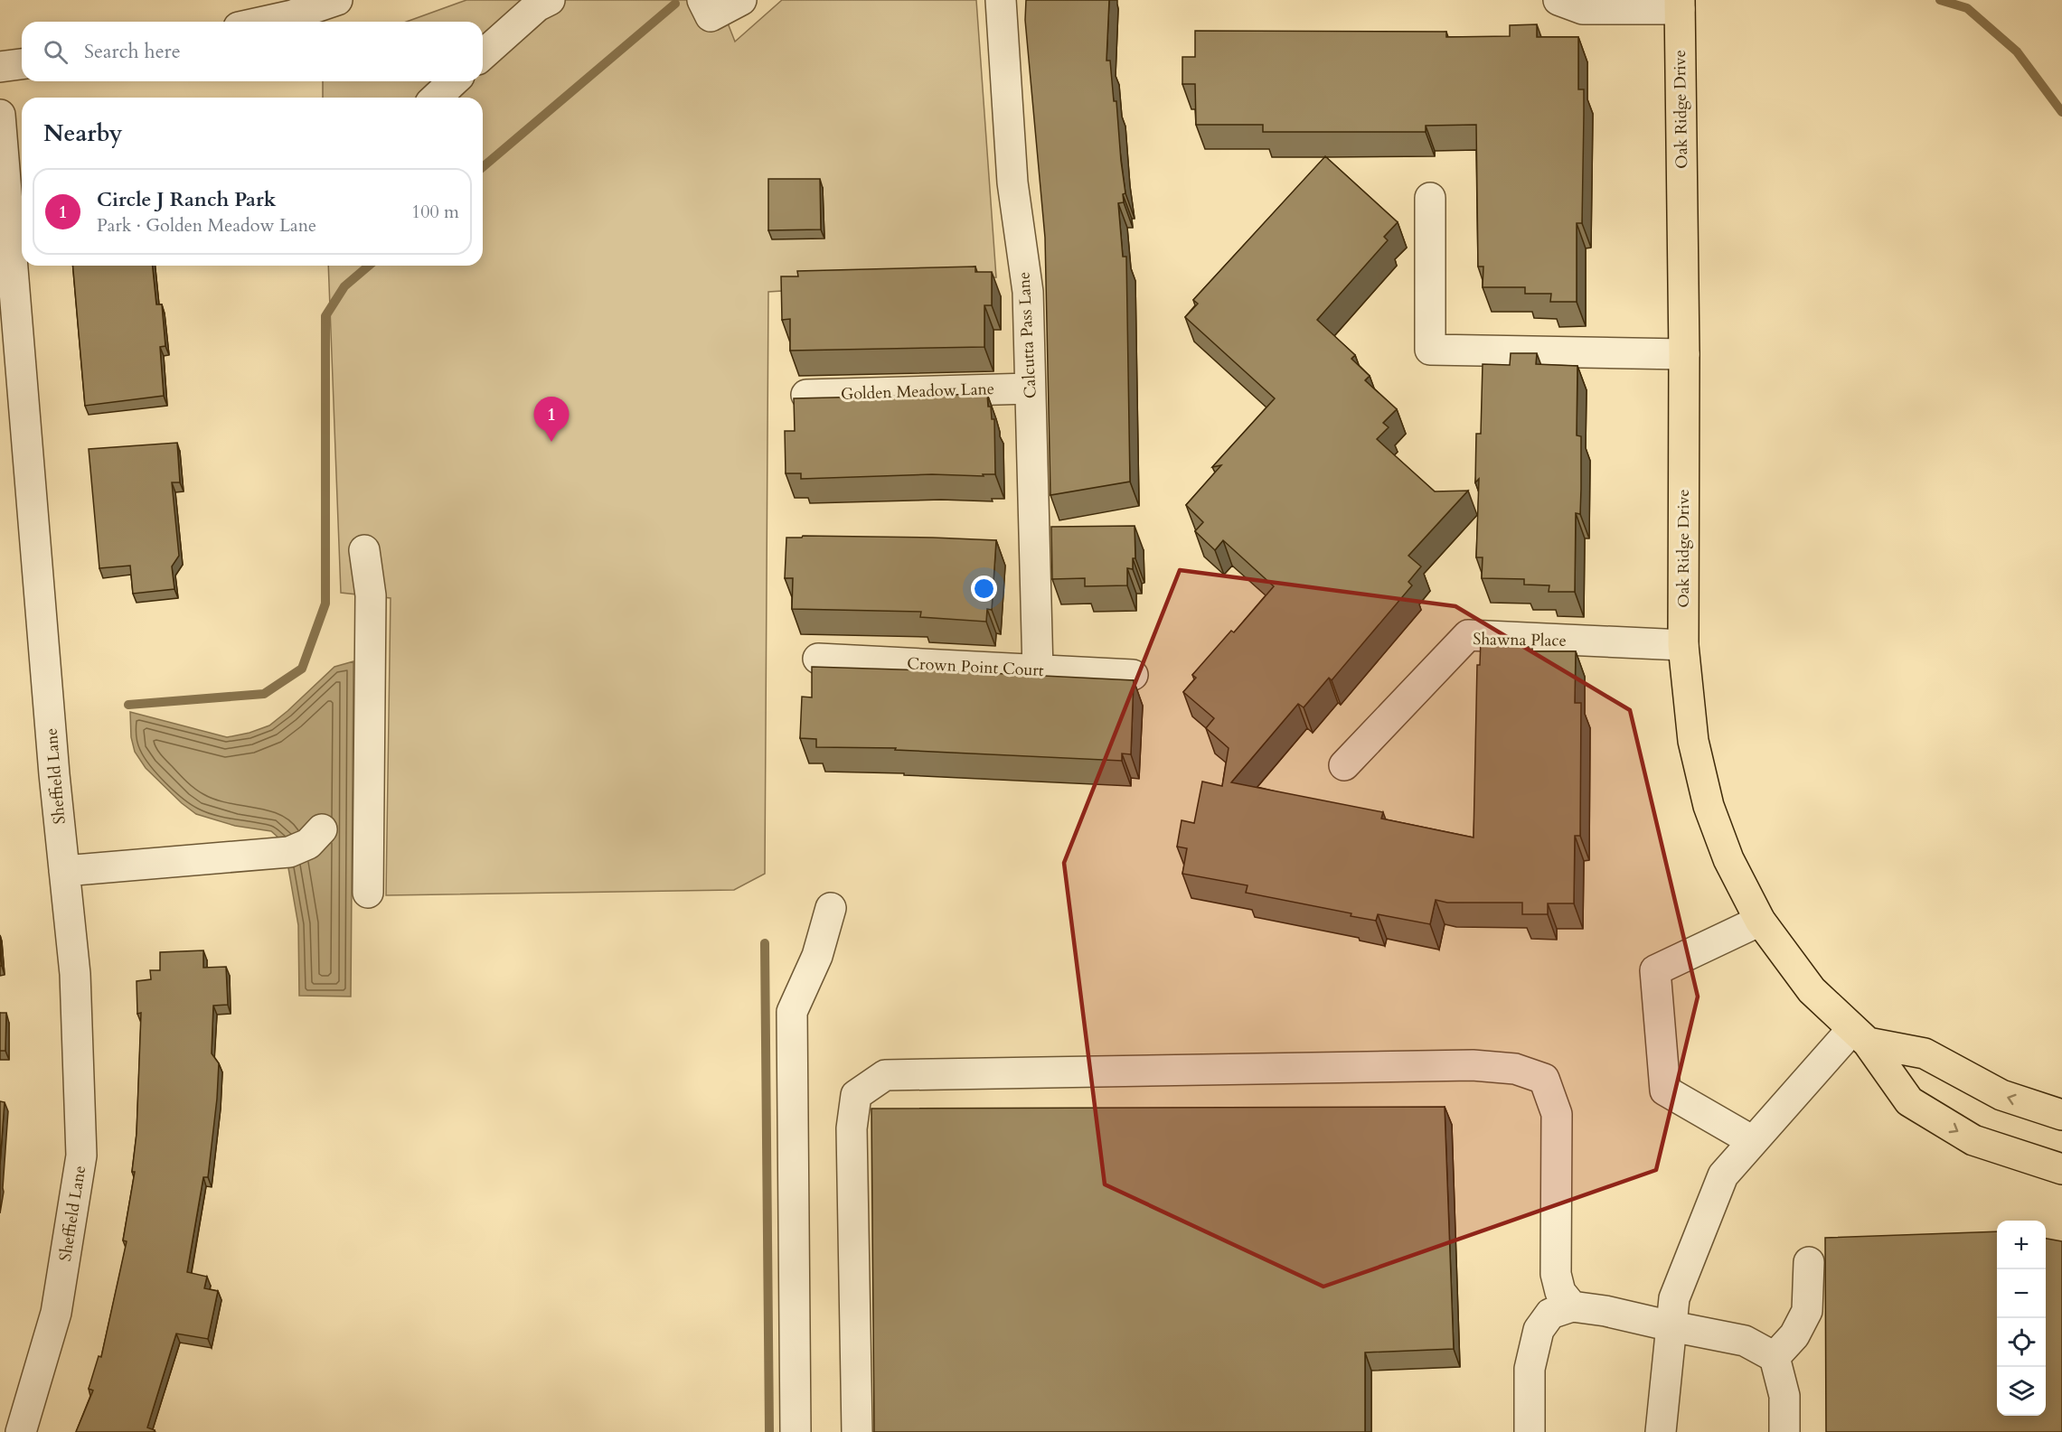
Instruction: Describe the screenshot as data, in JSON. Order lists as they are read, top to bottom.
{
  "streets": {
    "main road": ["Oak Ridge Drive"],
    "street": [
      "Calcutta Pass Lane",
      "Golden Meadow Lane",
      "Shawna Place",
      "Crown Point Court",
      "Sheffield Lane"
    ]
  },
  "crossings": [
    ["Oak Ridge Drive", "Shawna Place"],
    ["Calcutta Pass Lane", "Golden Meadow Lane"],
    ["Calcutta Pass Lane", "Crown Point Court"]
  ],
  "page": {
    "search": "Search here",
    "heading": "Nearby",
    "list": [
      {
        "mark": "1",
        "name": "Circle J Ranch Park",
        "note": "Park · Golden Meadow Lane",
        "value": "100 m"
      }
    ],
    "pins": "1",
    "map_buttons": ["+", "−"]
  }
}
